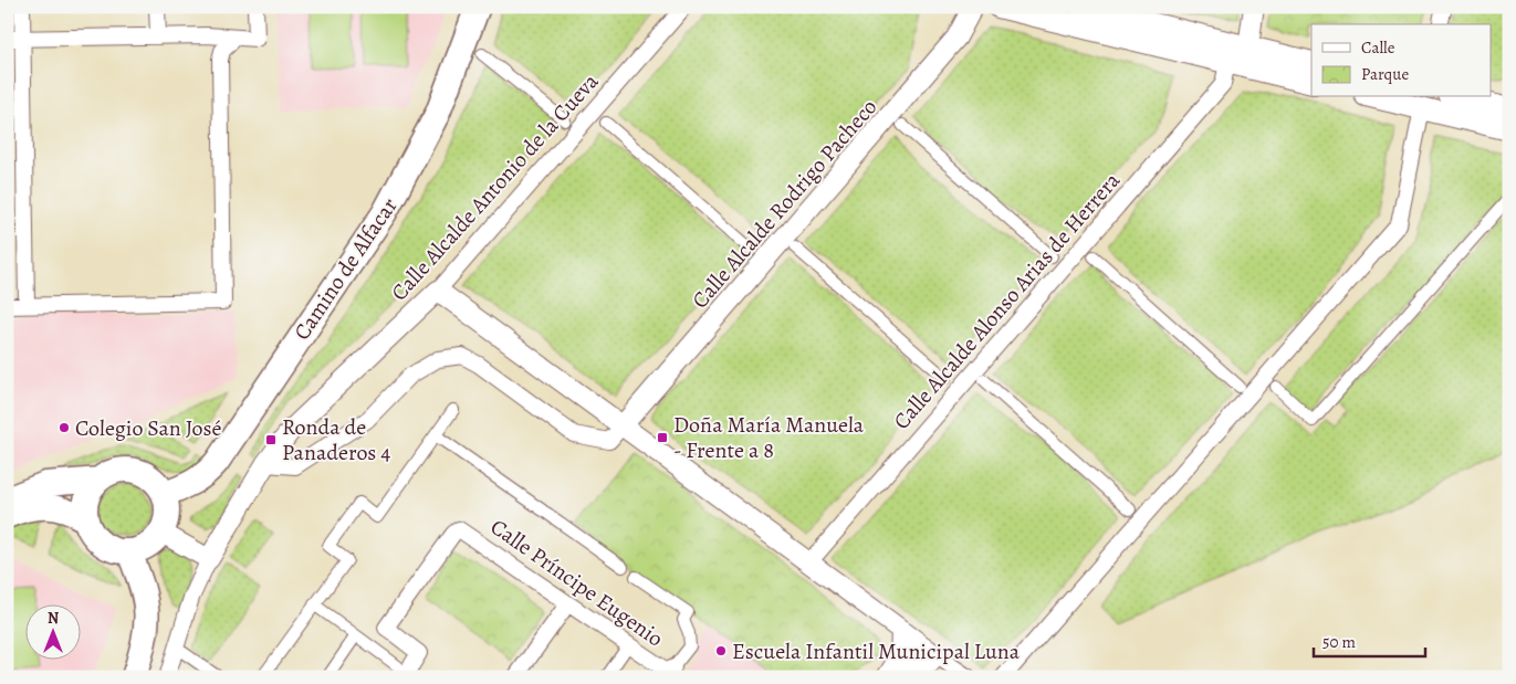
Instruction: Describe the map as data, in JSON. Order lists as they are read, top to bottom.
{
  "streets": {
    "main road": ["Camino de Alfacar"],
    "street": [
      "Calle Alcalde Antonio de la Cueva",
      "Calle Alcalde Rodrigo Pacheco",
      "Calle Alcalde Alonso Arias de Herrera",
      "Calle Príncipe Eugenio"
    ]
  },
  "places": {
    "other": ["Colegio San José", "Escuela Infantil Municipal Luna"],
    "transit": ["Doña María Manuela - Frente a 8", "Ronda de Panaderos 4"]
  },
  "legend": ["Calle", "Parque"],
  "scale_bar": "50 m",
  "north": "top"
}
